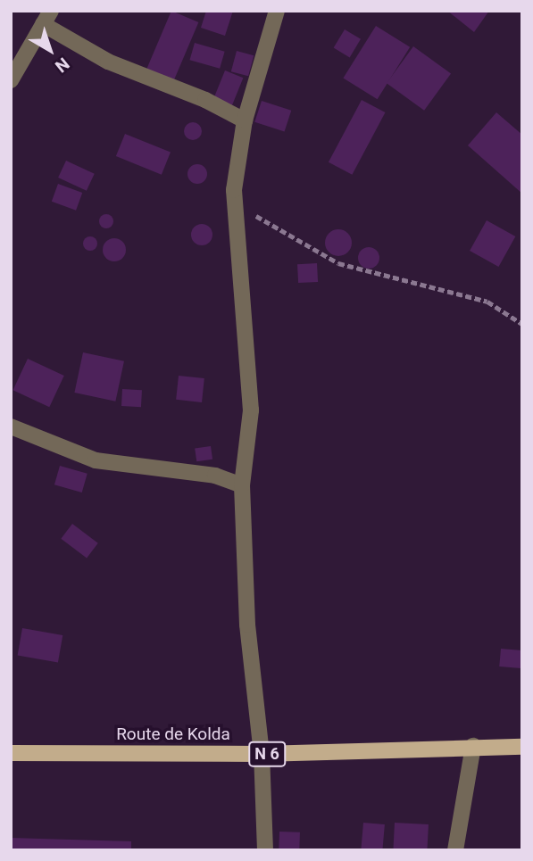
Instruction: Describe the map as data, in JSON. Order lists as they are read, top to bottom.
{
  "streets": {
    "main road": ["Route de Kolda", "N 6"]
  },
  "north": "bottom right"
}
